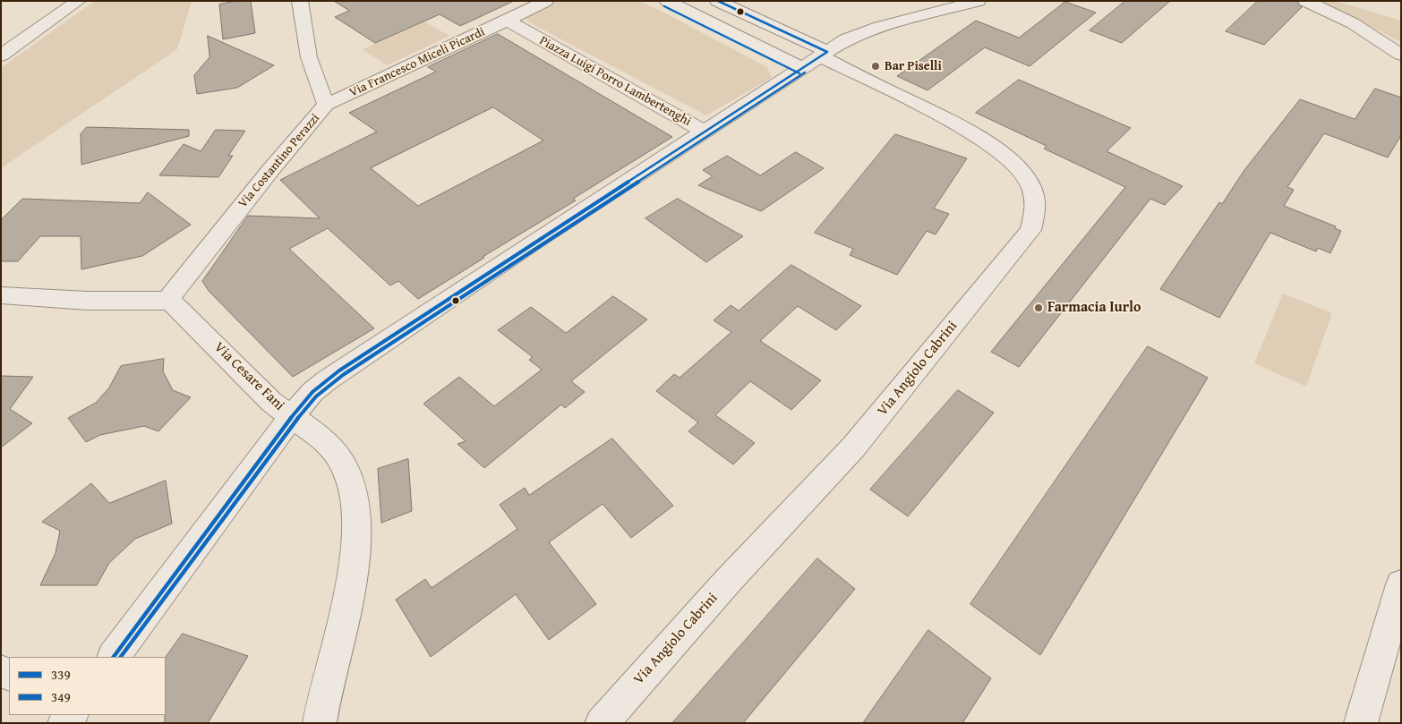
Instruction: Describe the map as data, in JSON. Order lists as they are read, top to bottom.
{
  "streets": {
    "street": [
      "Via Francesco Miceli Picardi",
      "Piazza Luigi Porro Lambertenghi",
      "Via Costantino Perazzi",
      "Via Angiolo Cabrini",
      "Via Cesare Fani"
    ]
  },
  "crossings": [
    ["Via Francesco Miceli Picardi", "Piazza Luigi Porro Lambertenghi"],
    ["Via Francesco Miceli Picardi", "Via Costantino Perazzi"],
    ["Piazza Luigi Porro Lambertenghi", "Via Angiolo Cabrini"],
    ["Via Costantino Perazzi", "Via Cesare Fani"]
  ],
  "places": ["Bar Piselli", "Farmacia Iurlo"],
  "lines": ["transit line 339", "transit line 349"],
  "legend": ["339", "349"]
}
